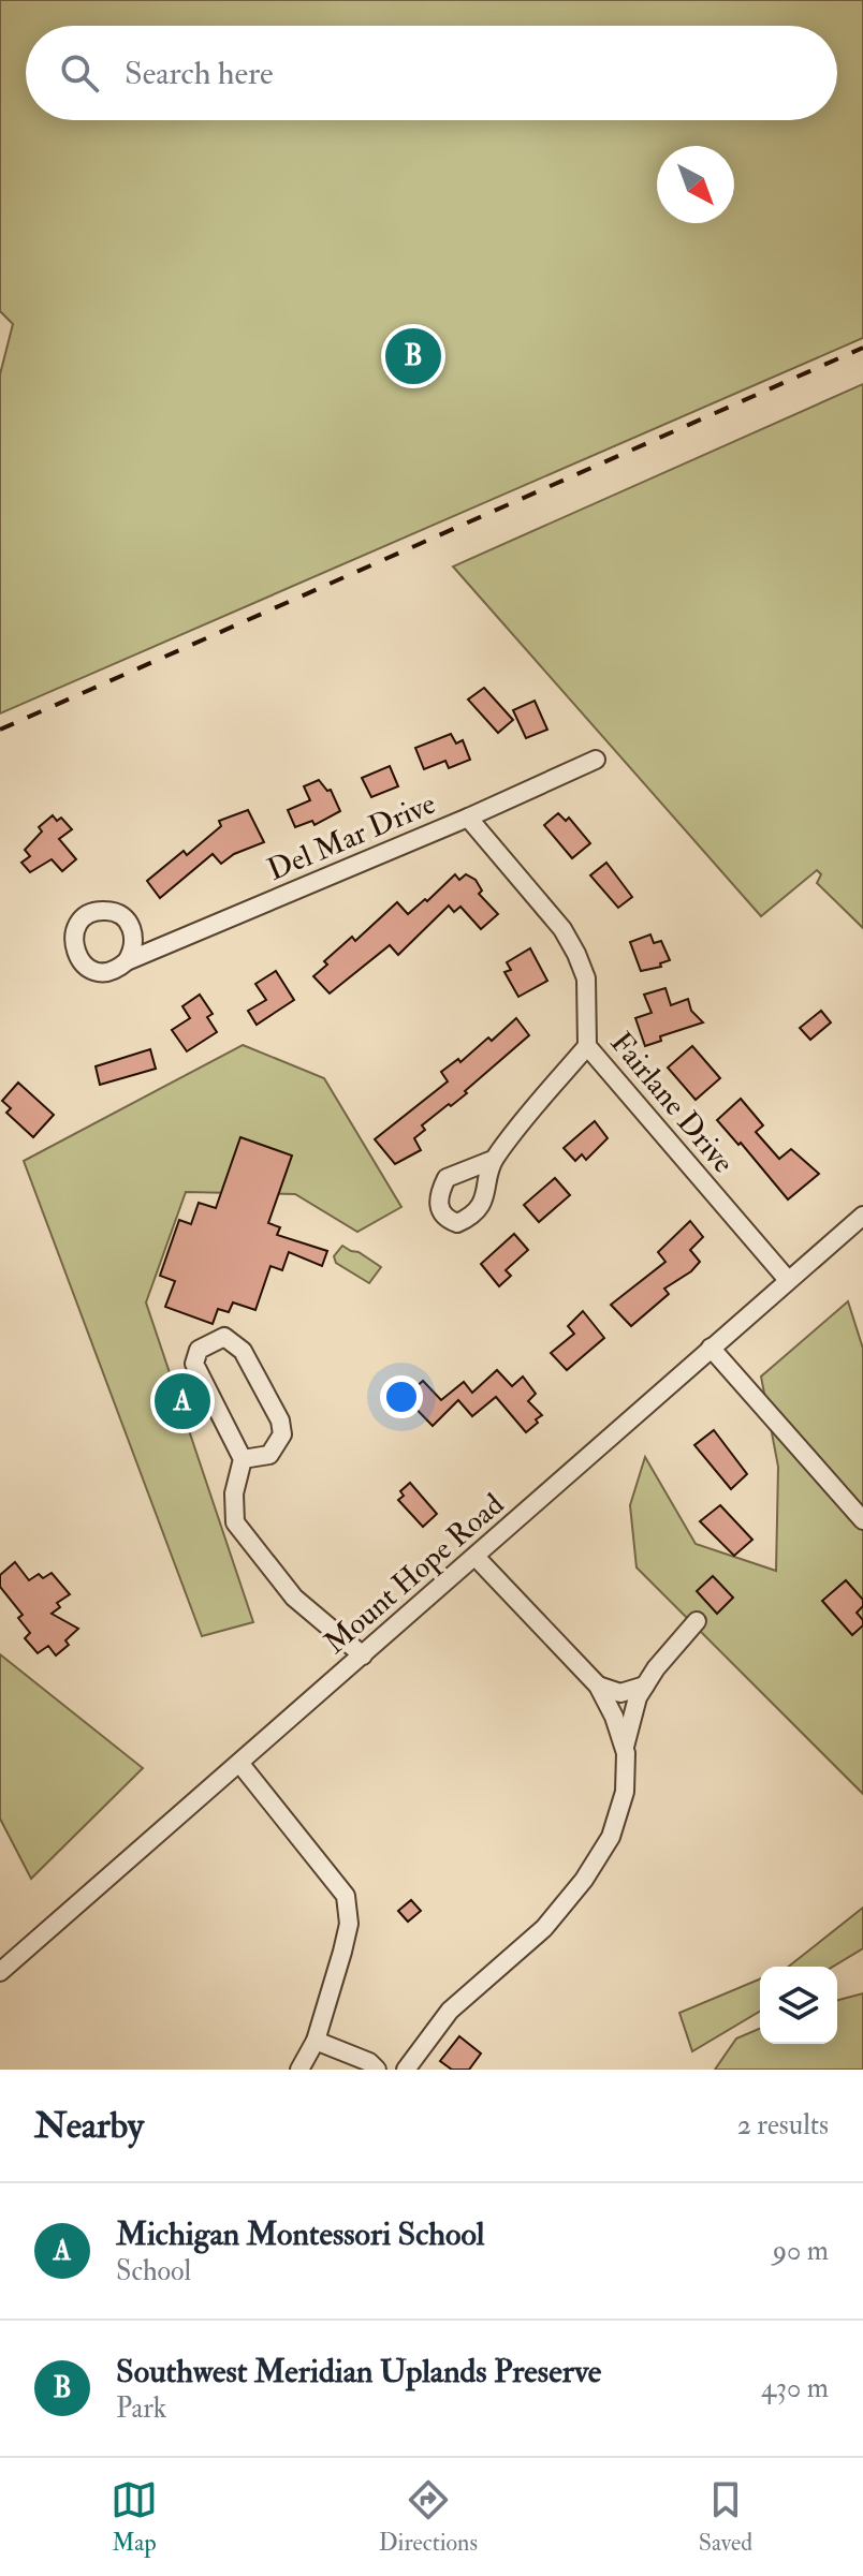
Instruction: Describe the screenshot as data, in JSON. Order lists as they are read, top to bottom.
{
  "streets": {
    "street": ["Del Mar Drive", "Fairlane Drive", "Mount Hope Road"]
  },
  "crossings": [
    ["Del Mar Drive", "Fairlane Drive"],
    ["Fairlane Drive", "Mount Hope Road"]
  ],
  "north": "bottom right",
  "page": {
    "search": "Search here",
    "pins": ["B", "A"],
    "heading": ["Nearby", "2 results"],
    "list": [
      {
        "mark": "A",
        "name": "Michigan Montessori School",
        "note": "School",
        "value": "90 m"
      },
      {
        "mark": "B",
        "name": "Southwest Meridian Uplands Preserve",
        "note": "Park",
        "value": "430 m"
      }
    ],
    "nav": ["Map", "Directions", "Saved"]
  }
}
